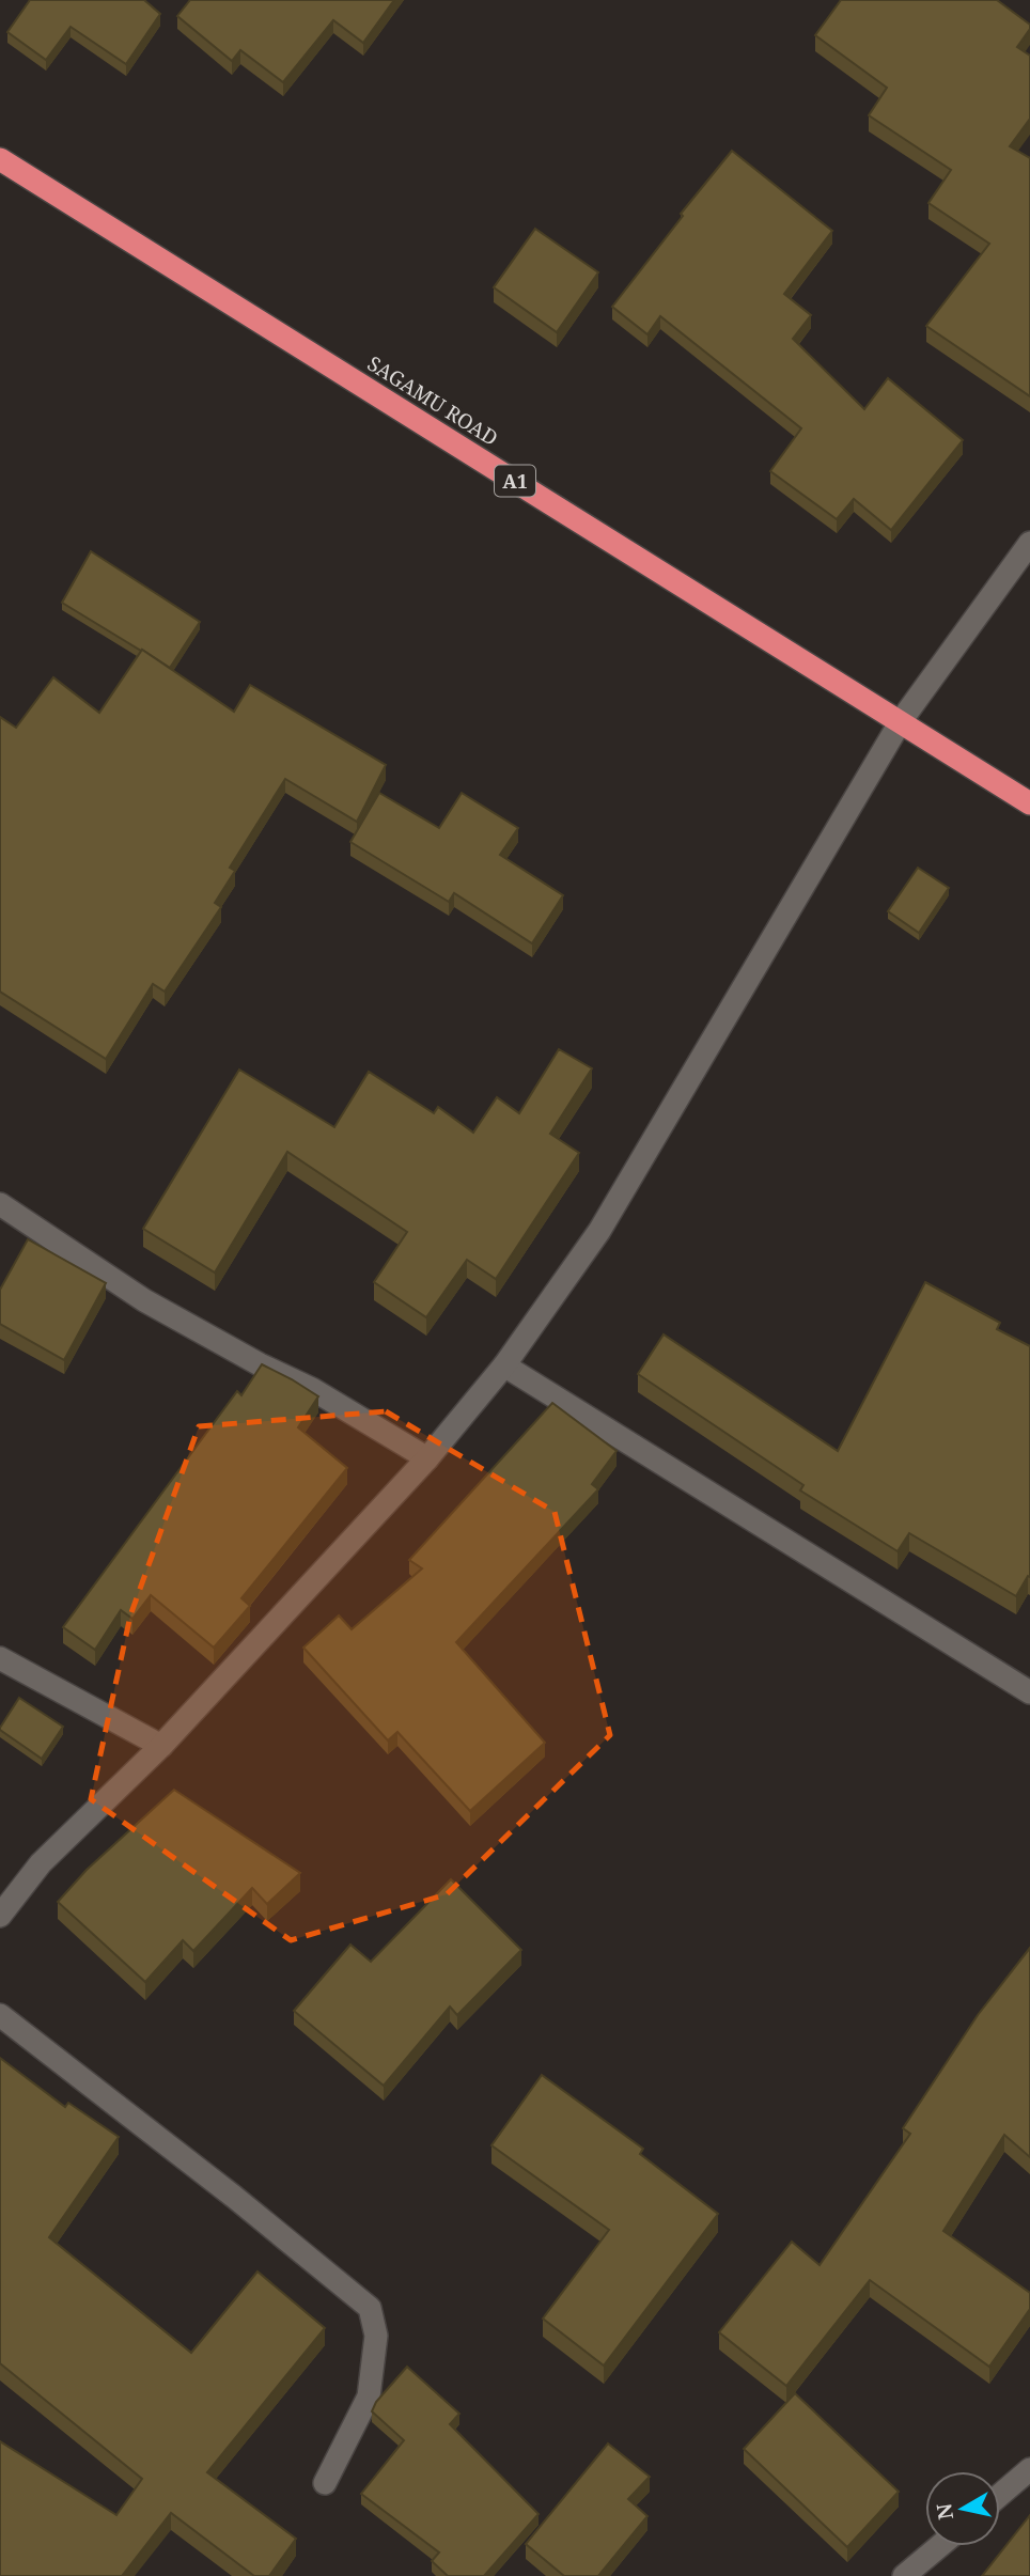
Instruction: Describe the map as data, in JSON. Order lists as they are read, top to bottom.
{
  "streets": {
    "highway": ["SAGAMU ROAD", "A1"]
  },
  "north": "left"
}
